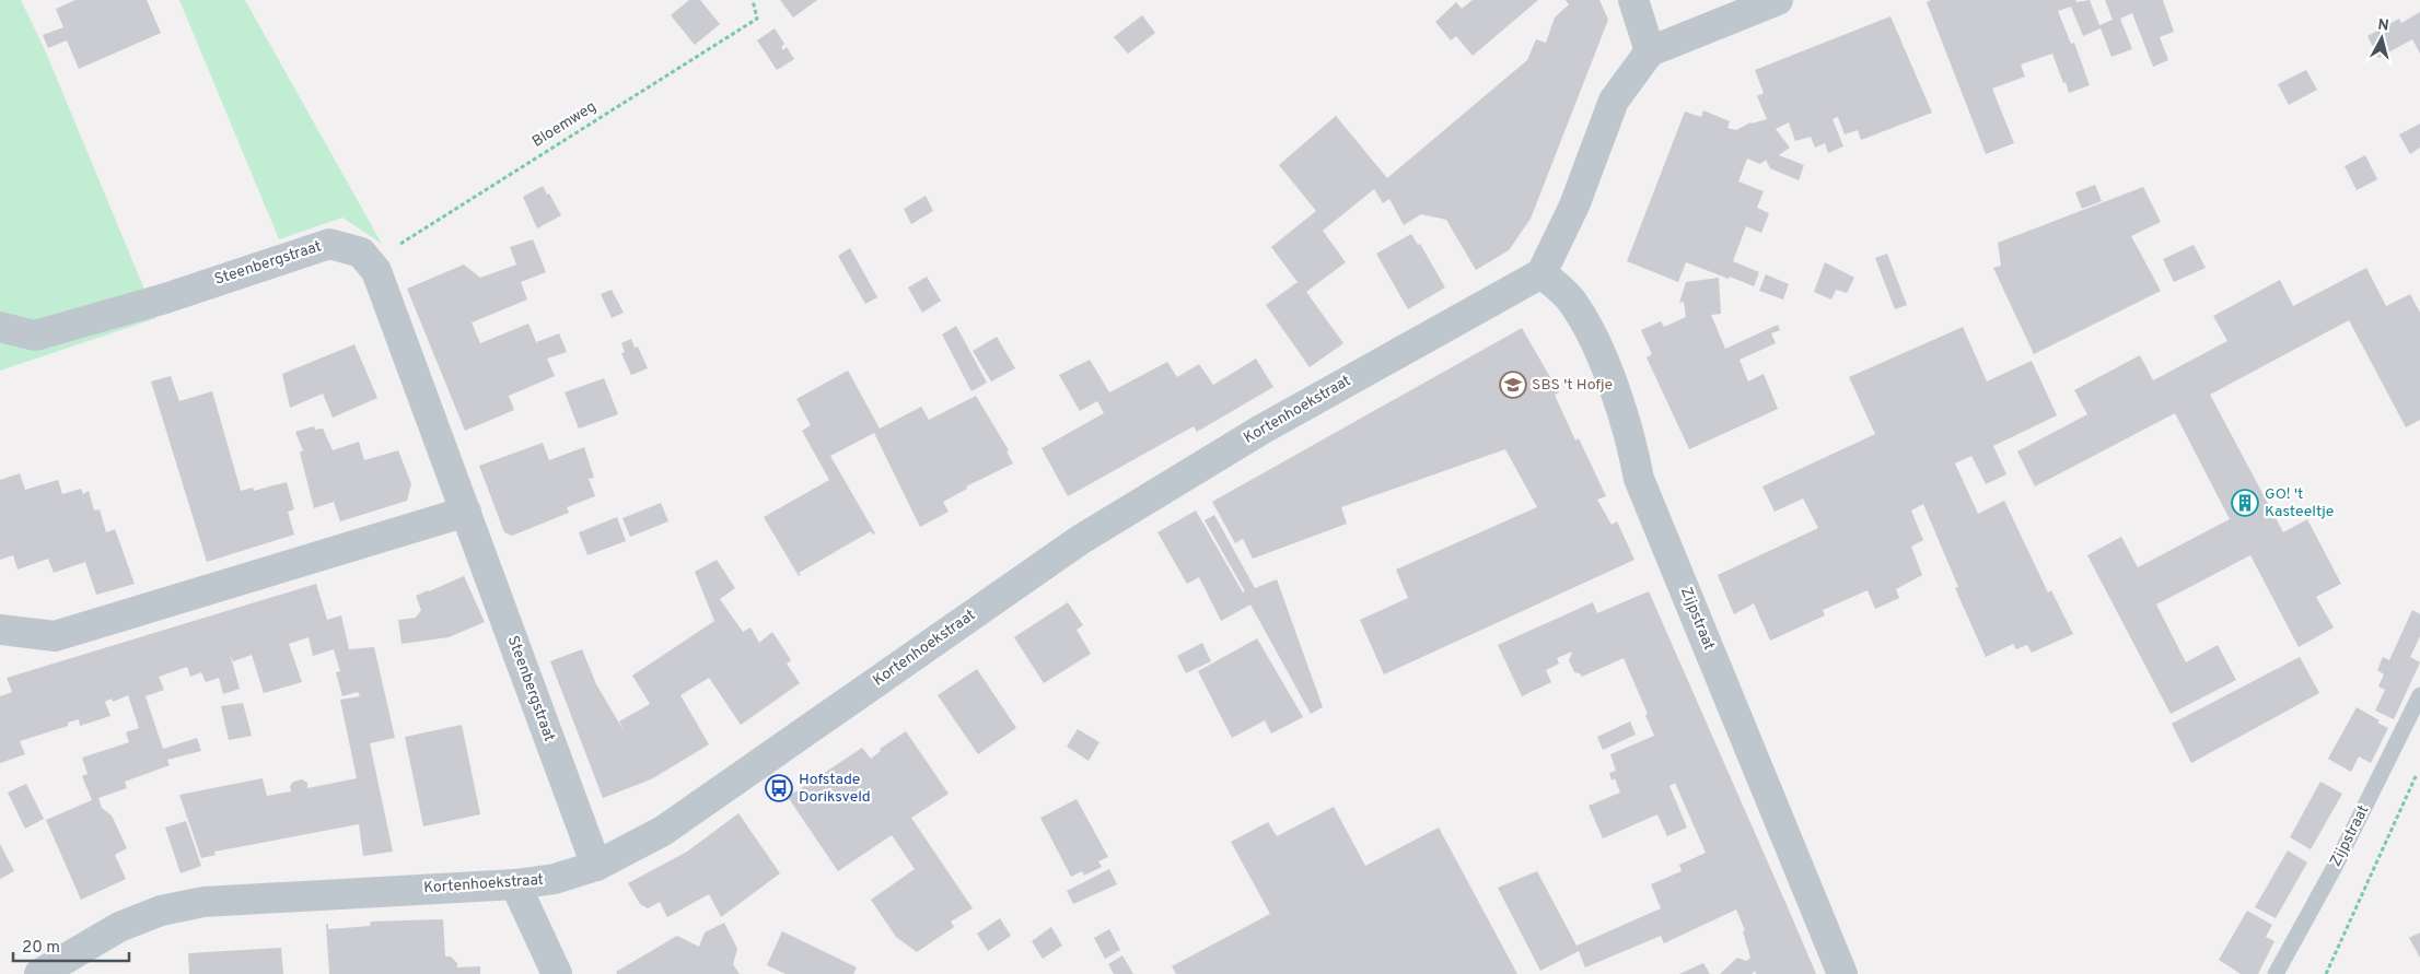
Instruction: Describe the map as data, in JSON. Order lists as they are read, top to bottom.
{
  "streets": {
    "street": ["Steenbergstraat", "Kortenhoekstraat", "Zijpstraat"],
    "path": ["Bloemweg"]
  },
  "crossings": [
    ["Bloemweg", "Steenbergstraat"],
    ["Steenbergstraat", "Kortenhoekstraat"],
    ["Kortenhoekstraat", "Zijpstraat"]
  ],
  "places": {
    "school or university": ["SBS 't Hofje"],
    "building": ["GO! 't Kasteeltje"],
    "bus stop": ["Hofstade Doriksveld"]
  },
  "scale_bar": "20 m",
  "north": "top"
}
